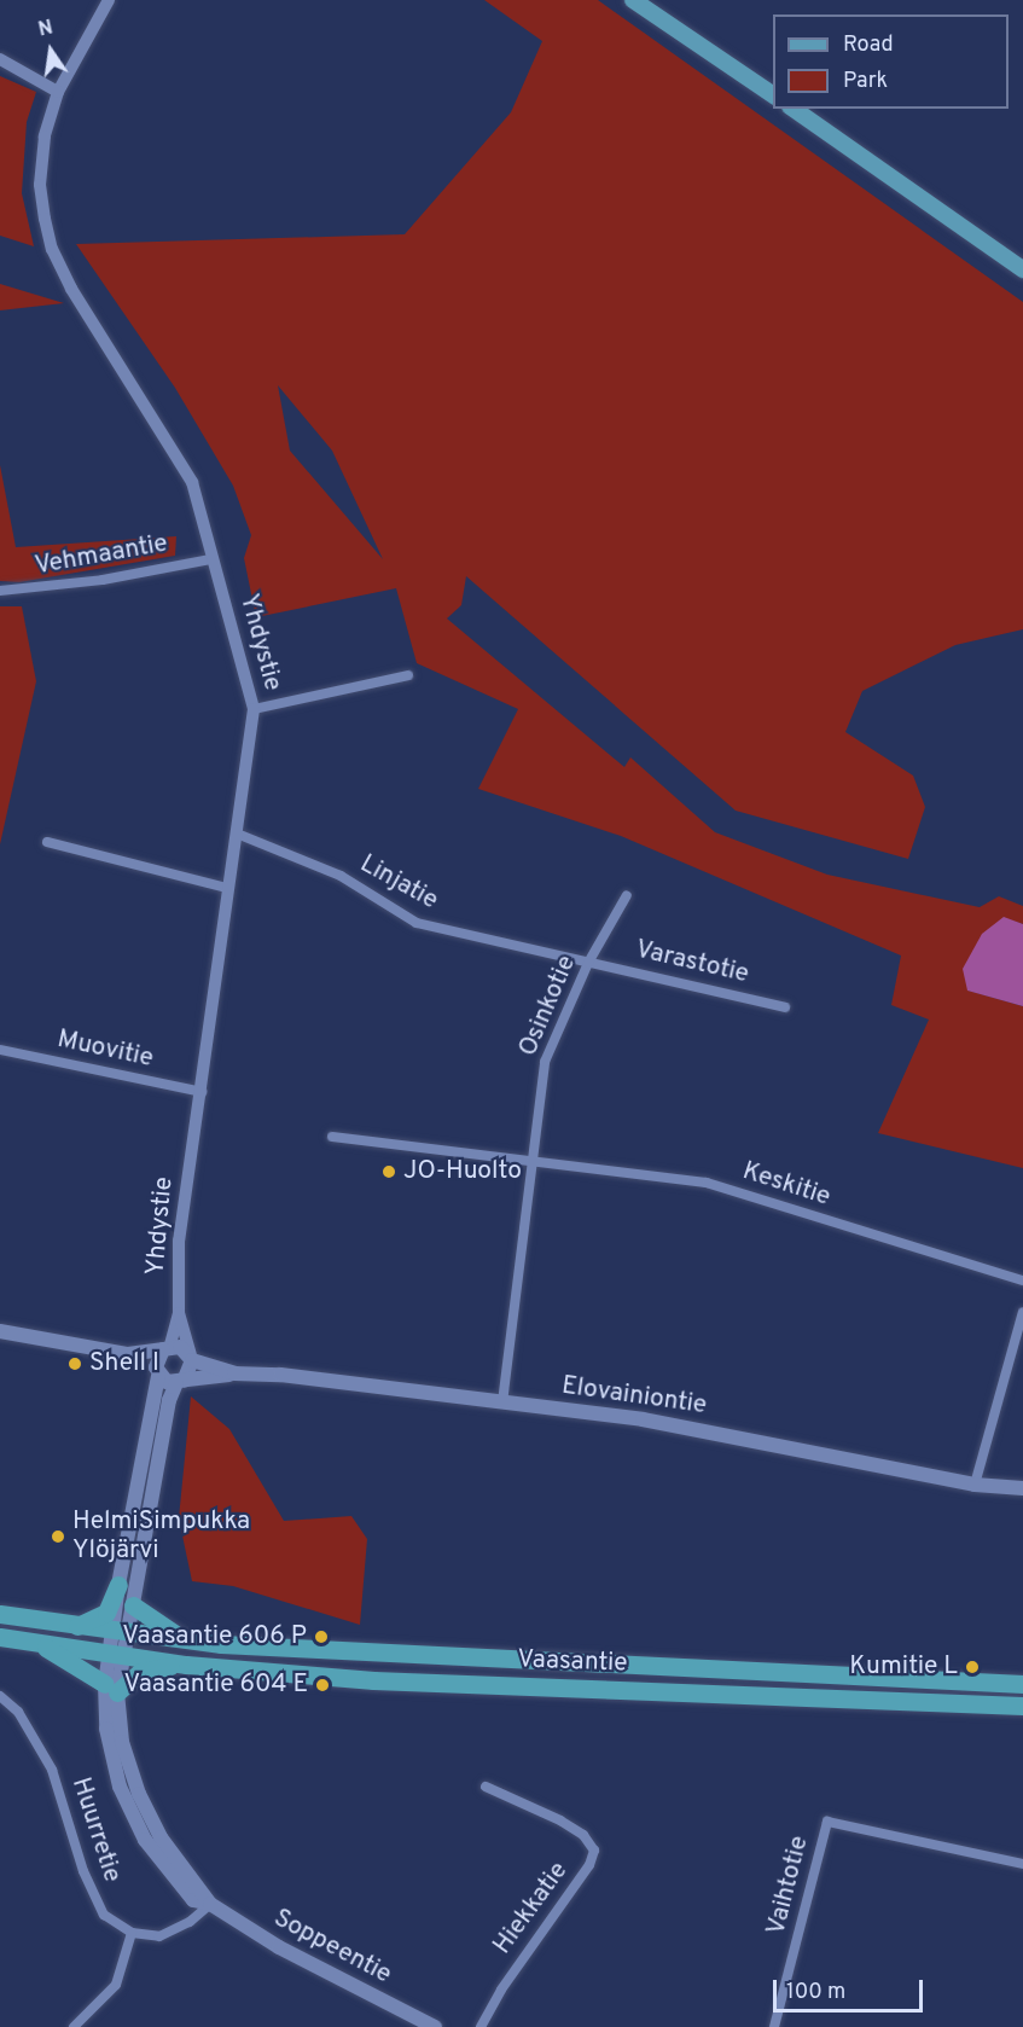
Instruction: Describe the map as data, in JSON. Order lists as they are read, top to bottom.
{
  "streets": {
    "highway": ["Vaasantie"],
    "main road": ["Elovainiontie", "Soppeentie"],
    "street": [
      "Vehmaantie",
      "Yhdystie",
      "Linjatie",
      "Varastotie",
      "Osinkotie",
      "Muovitie",
      "Keskitie",
      "Huurretie",
      "Vaihtotie",
      "Hiekkatie"
    ]
  },
  "crossings": [
    ["Vehmaantie", "Yhdystie"],
    ["Yhdystie", "Linjatie"],
    ["Yhdystie", "Muovitie"],
    ["Yhdystie", "Elovainiontie"],
    ["Linjatie", "Varastotie"],
    ["Linjatie", "Osinkotie"],
    ["Varastotie", "Osinkotie"],
    ["Osinkotie", "Keskitie"],
    ["Osinkotie", "Elovainiontie"],
    ["Vaasantie", "Soppeentie"]
  ],
  "places": [
    "JO-Huolto",
    "Shell I",
    "HelmiSimpukka Ylöjärvi",
    "Vaasantie 606 P",
    "Kumitie L",
    "Vaasantie 604 E"
  ],
  "legend": ["Road", "Park"],
  "scale_bar": "100 m",
  "north": "top"
}
